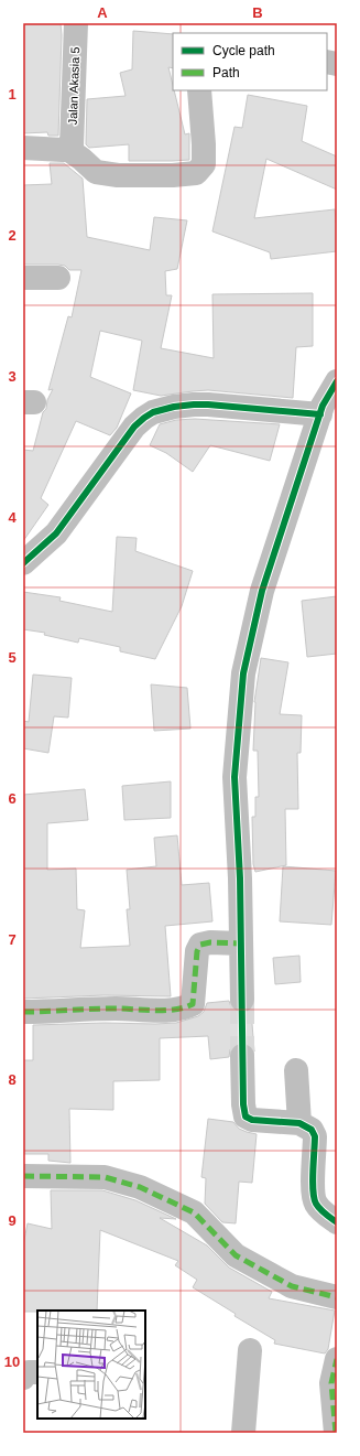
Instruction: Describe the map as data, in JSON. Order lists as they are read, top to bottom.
{
  "streets": {
    "street": ["Jalan Akasia 5"]
  },
  "legend": ["Cycle path", "Path"],
  "grid": {
    "columns": ["A", "B"],
    "rows": [
      "1",
      "2",
      "3",
      "4",
      "5",
      "6",
      "7",
      "8",
      "9",
      "10"
    ]
  }
}
